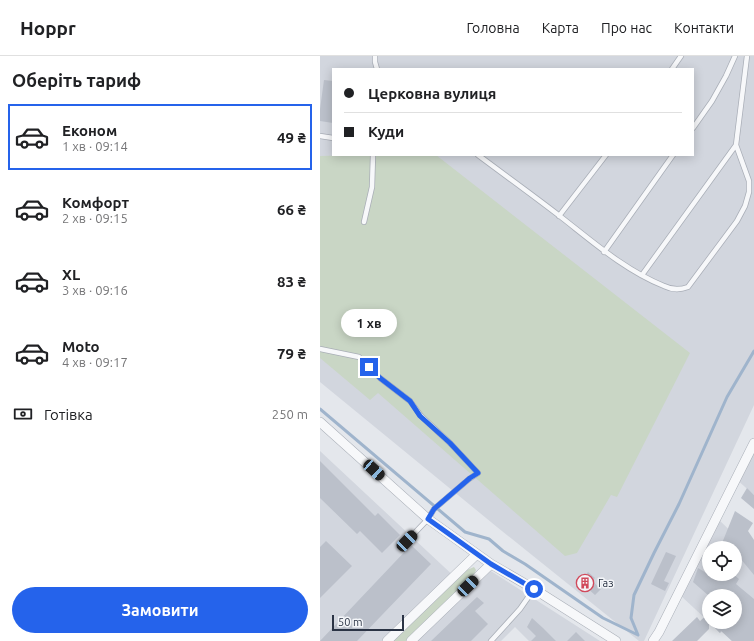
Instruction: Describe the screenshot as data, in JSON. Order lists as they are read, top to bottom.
{
  "places": {
    "building": ["Газ"]
  },
  "scale_bar": "50 m",
  "page": {
    "header": "Hoppr",
    "nav": [
      "Головна",
      "Карта",
      "Про нас",
      "Контакти"
    ],
    "heading": "Оберіть тариф",
    "banner": ["Церковна вулиця", "Куди"],
    "list": [
      {
        "name": "Економ",
        "note": "1 хв · 09:14",
        "value": "49 ₴"
      },
      {
        "name": "Комфорт",
        "note": "2 хв · 09:15",
        "value": "66 ₴"
      },
      {
        "name": "XL",
        "note": "3 хв · 09:16",
        "value": "83 ₴"
      },
      {
        "name": "Moto",
        "note": "4 хв · 09:17",
        "value": "79 ₴"
      }
    ],
    "bubble": "1 хв",
    "pay": ["Готівка", "250 m"],
    "buttons": "Замовити",
    "scale": "50 m"
  }
}
